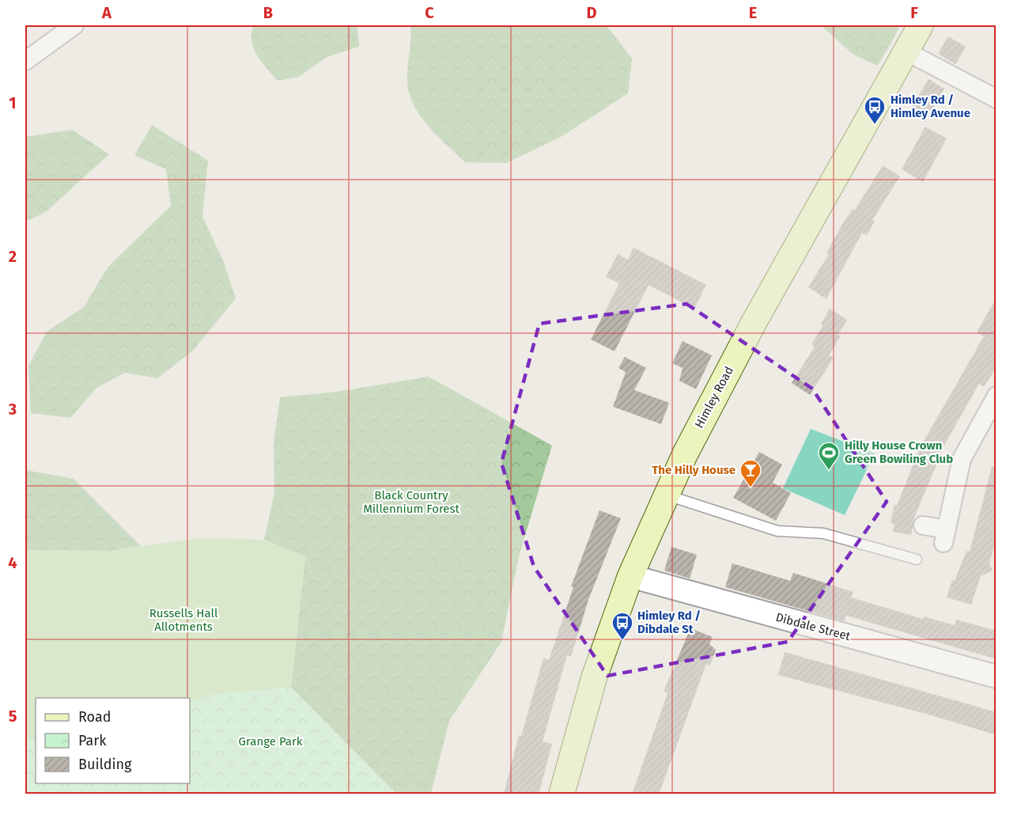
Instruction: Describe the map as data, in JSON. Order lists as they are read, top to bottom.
{
  "streets": {
    "main road": ["Himley Road"],
    "street": ["Dibdale Street"]
  },
  "crossings": [
    ["Himley Road", "Dibdale Street"]
  ],
  "parks": ["Black Country Millennium Forest", "Russells Hall Allotments", "Grange Park"],
  "places": {
    "bus stop": ["Himley Rd / Himley Avenue", "Himley Rd / Dibdale St"],
    "sports": ["Hilly House Crown Green Bowiling Club"],
    "bar": ["The Hilly House"]
  },
  "legend": ["Road", "Park", "Building"],
  "grid": {
    "columns": [
      "A",
      "B",
      "C",
      "D",
      "E",
      "F"
    ],
    "rows": [
      "1",
      "2",
      "3",
      "4",
      "5"
    ]
  }
}
